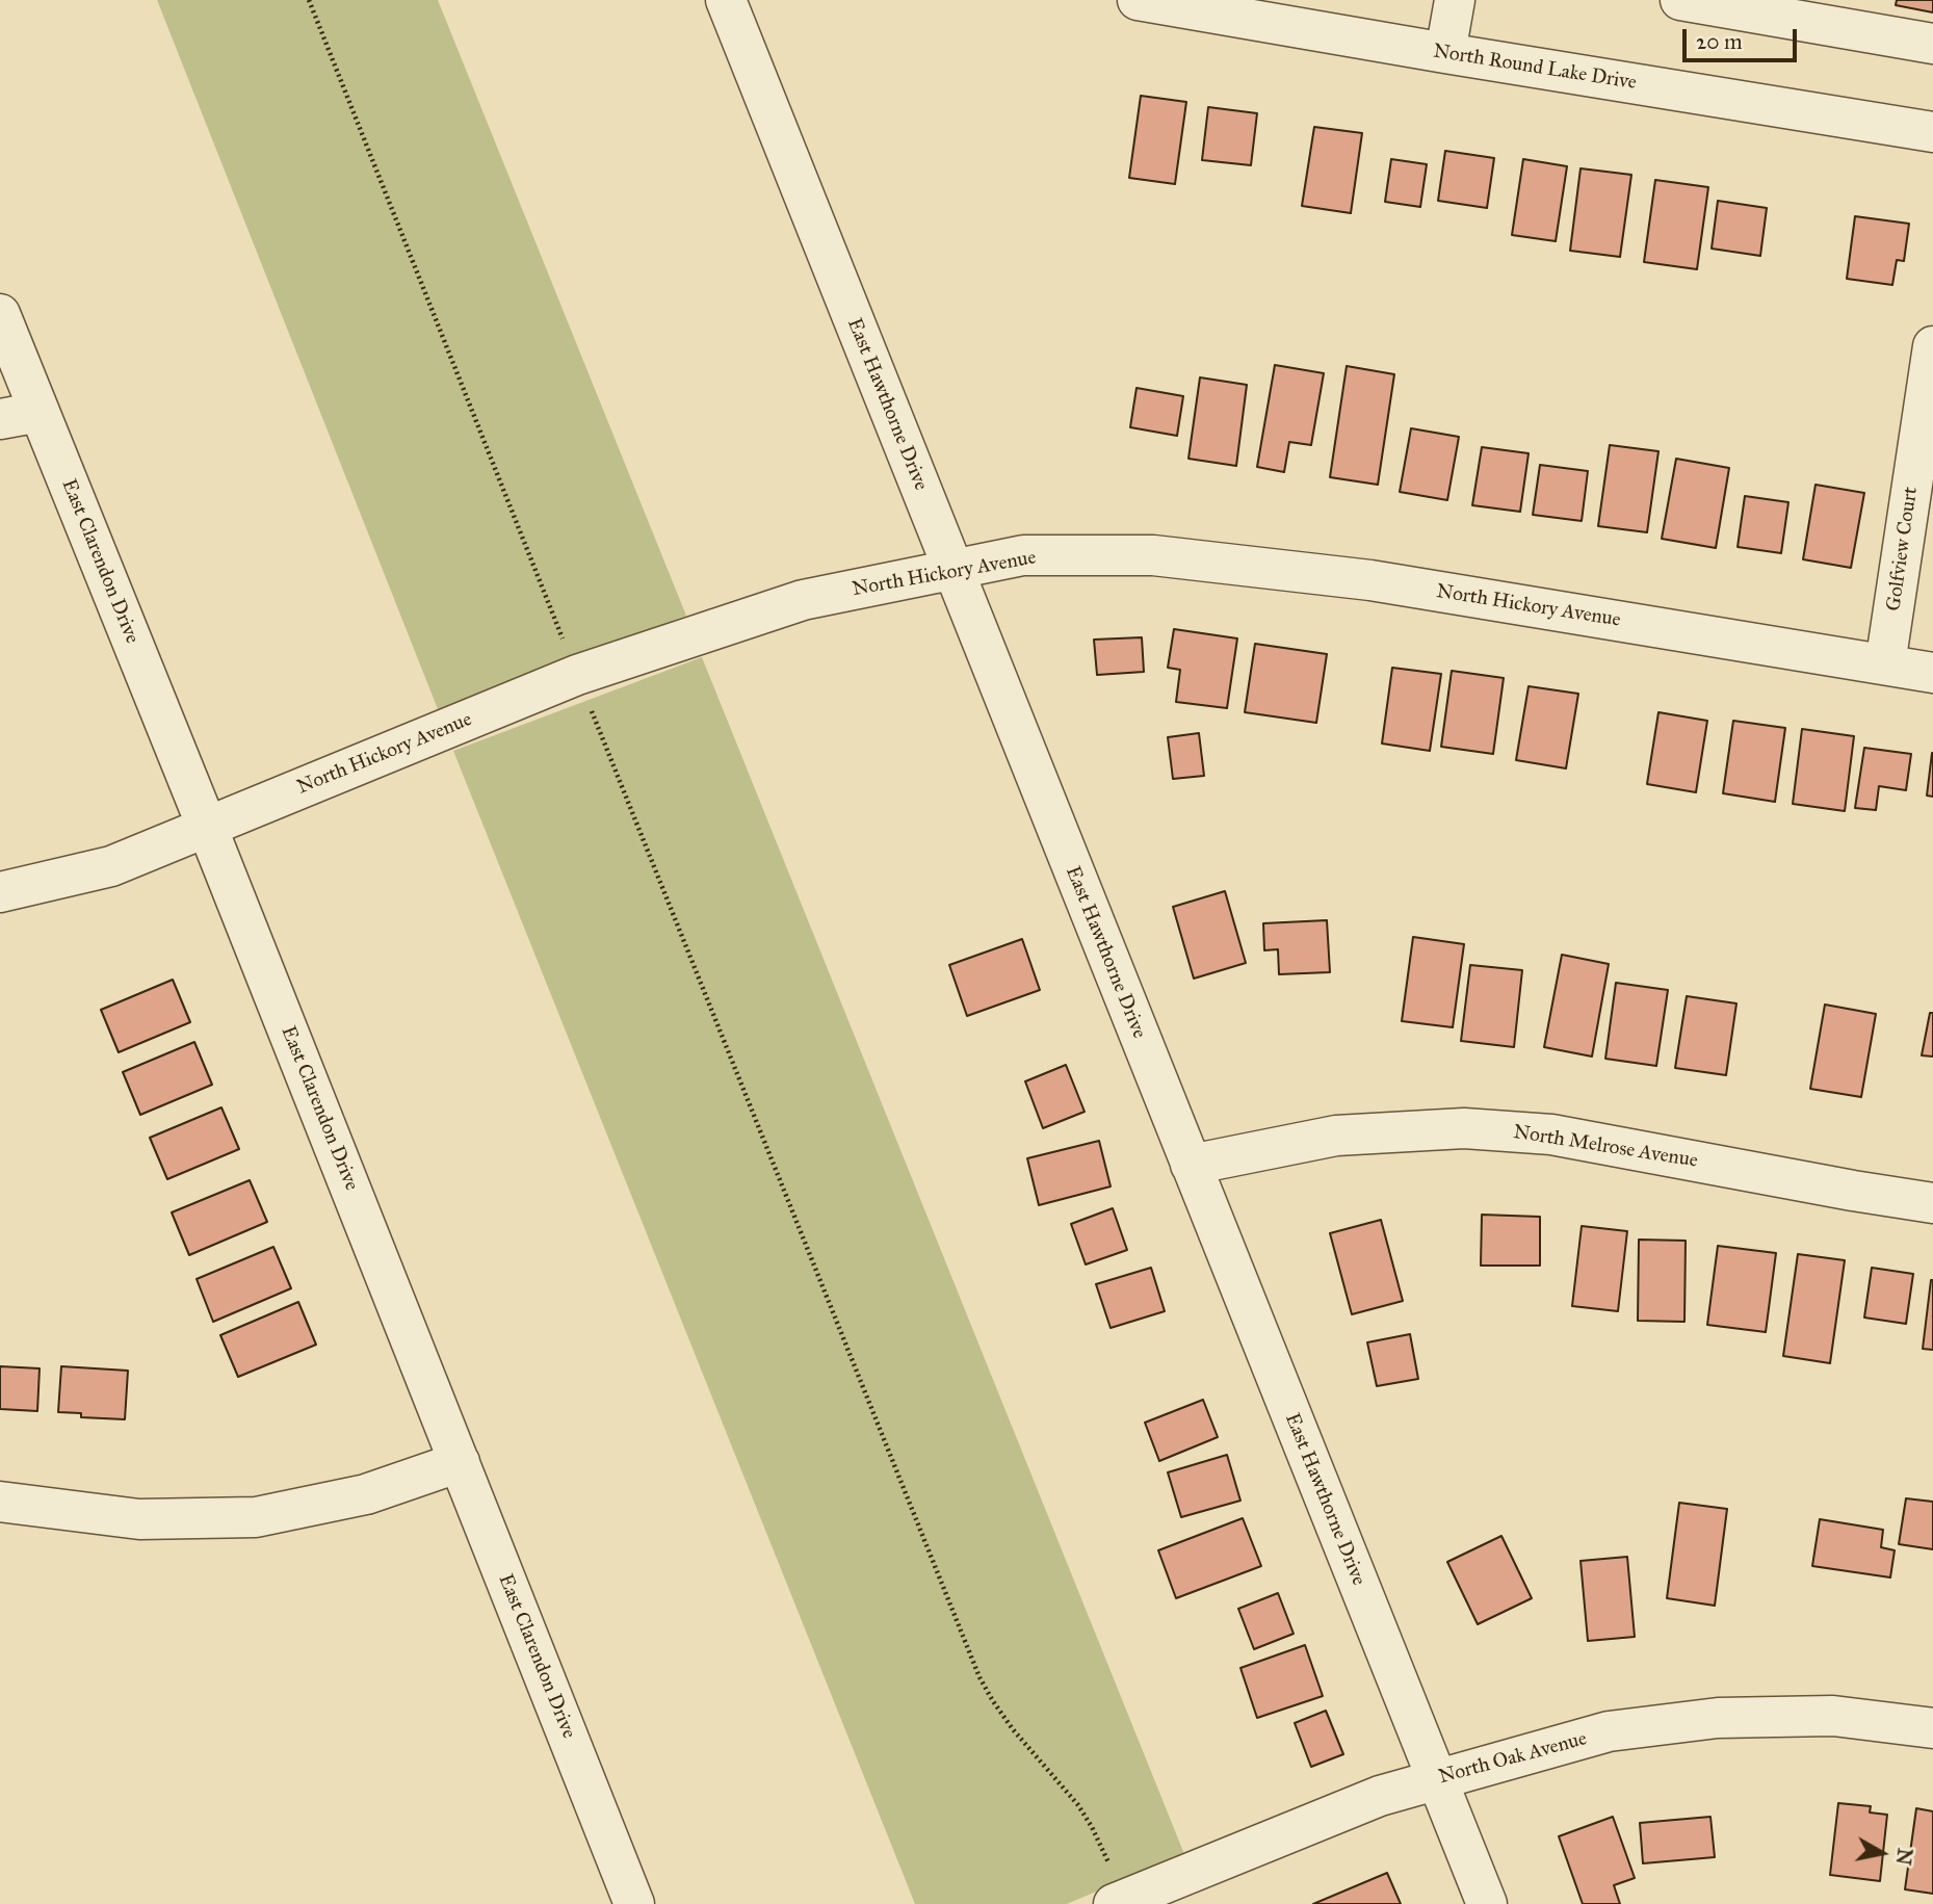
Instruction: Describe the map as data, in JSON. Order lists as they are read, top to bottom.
{
  "streets": {
    "street": [
      "North Round Lake Drive",
      "East Hawthorne Drive",
      "Golfview Court",
      "East Clarendon Drive",
      "North Hickory Avenue",
      "North Melrose Avenue",
      "North Oak Avenue"
    ]
  },
  "crossings": [
    ["East Hawthorne Drive", "North Hickory Avenue"],
    ["East Hawthorne Drive", "North Melrose Avenue"],
    ["East Hawthorne Drive", "North Oak Avenue"],
    ["Golfview Court", "North Hickory Avenue"],
    ["East Clarendon Drive", "North Hickory Avenue"]
  ],
  "scale_bar": "20 m",
  "north": "right"
}
